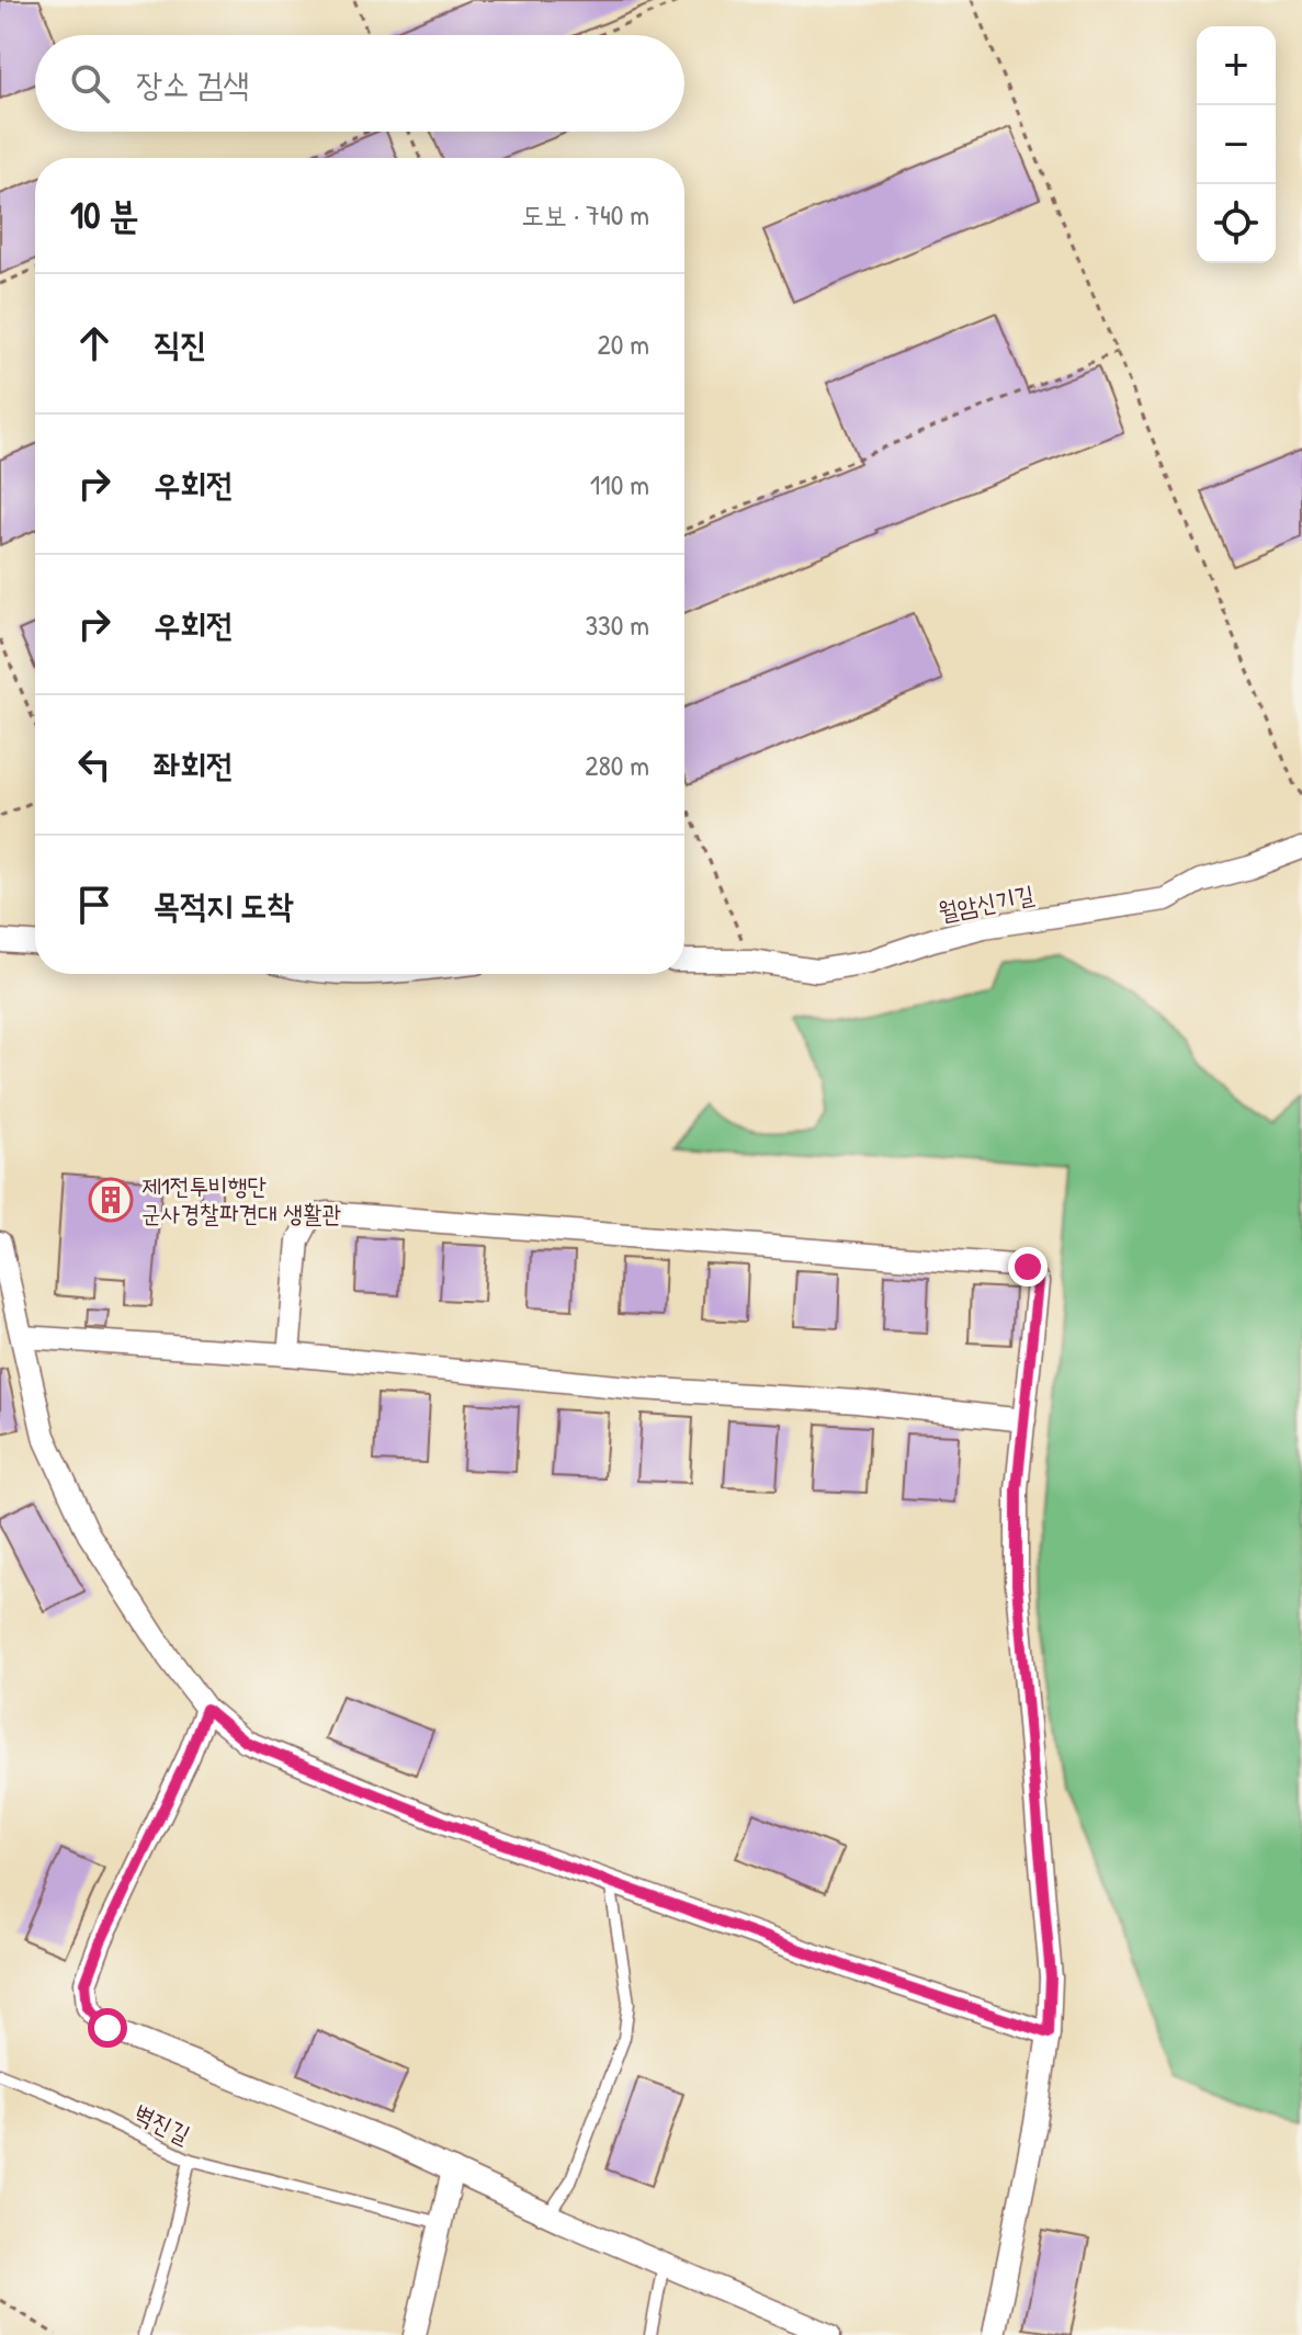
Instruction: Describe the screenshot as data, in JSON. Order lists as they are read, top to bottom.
{
  "streets": {
    "street": ["월암신기길"],
    "lane": ["벽진길"]
  },
  "places": {
    "building": ["제1전투비행단 군사경찰파견대 생활관"]
  },
  "page": {
    "map_buttons": ["+", "−"],
    "search": "장소 검색",
    "heading": ["10 분", "도보 · 740 m"],
    "list": [
      ["직진", "20 m"],
      ["우회전", "110 m"],
      ["우회전", "330 m"],
      ["좌회전", "280 m"],
      "목적지 도착"
    ]
  }
}
